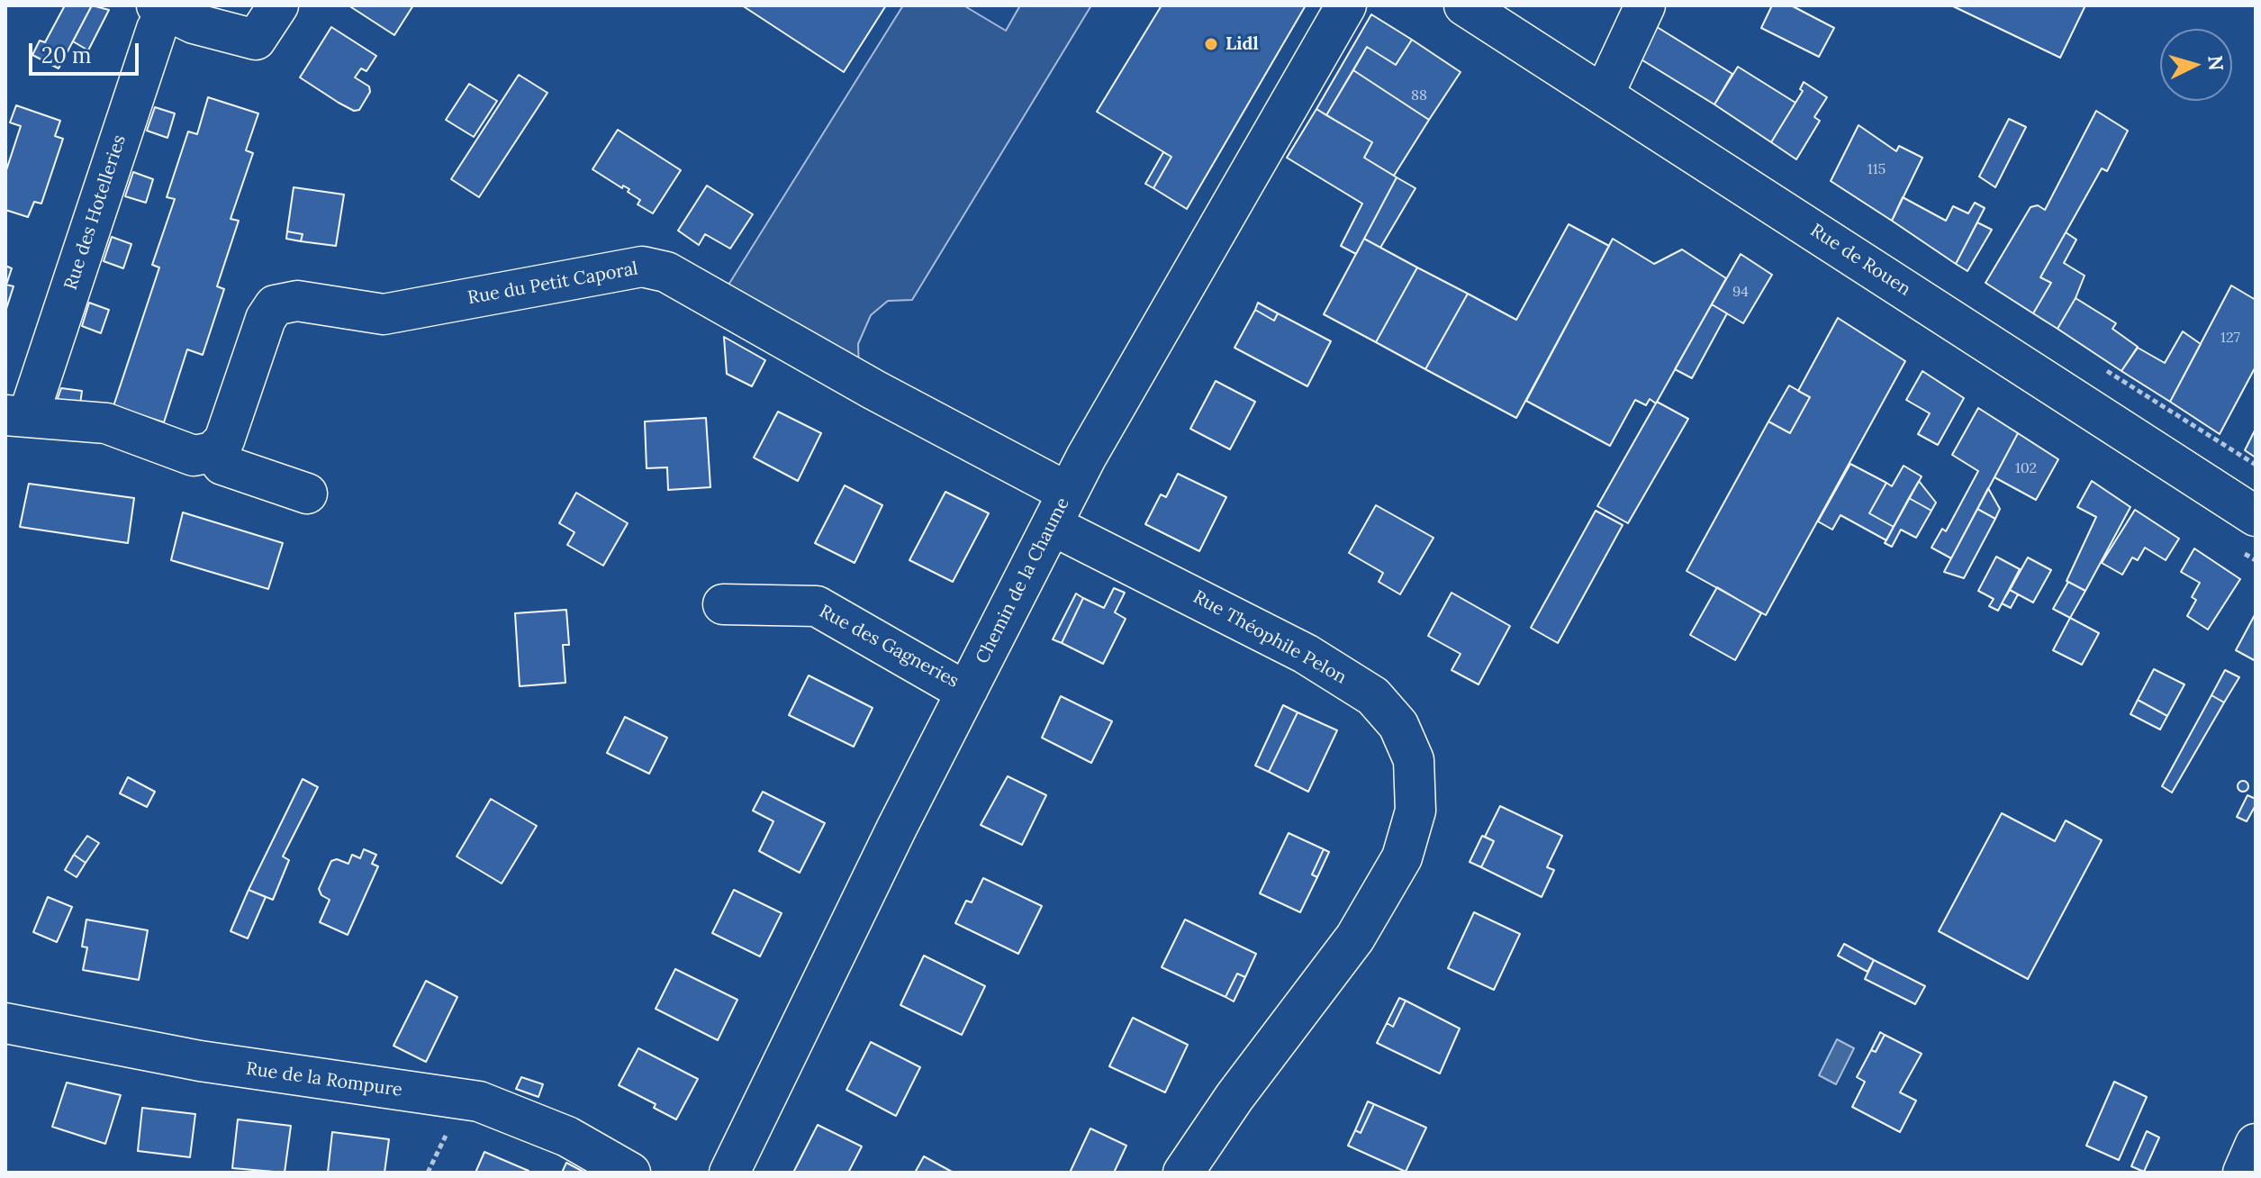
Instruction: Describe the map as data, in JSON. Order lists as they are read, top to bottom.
{
  "streets": {
    "street": [
      "Rue des Hotelleries",
      "Rue de Rouen",
      "Rue du Petit Caporal",
      "Chemin de la Chaume",
      "Rue Théophile Pelon",
      "Rue des Gagneries",
      "Rue de la Rompure"
    ]
  },
  "crossings": [
    ["Rue du Petit Caporal", "Chemin de la Chaume"],
    ["Rue du Petit Caporal", "Rue Théophile Pelon"],
    ["Chemin de la Chaume", "Rue Théophile Pelon"],
    ["Chemin de la Chaume", "Rue des Gagneries"]
  ],
  "places": ["Lidl"],
  "house_numbers": [
    "88",
    "115",
    "94",
    "127",
    "102"
  ],
  "scale_bar": "20 m",
  "north": "right"
}
